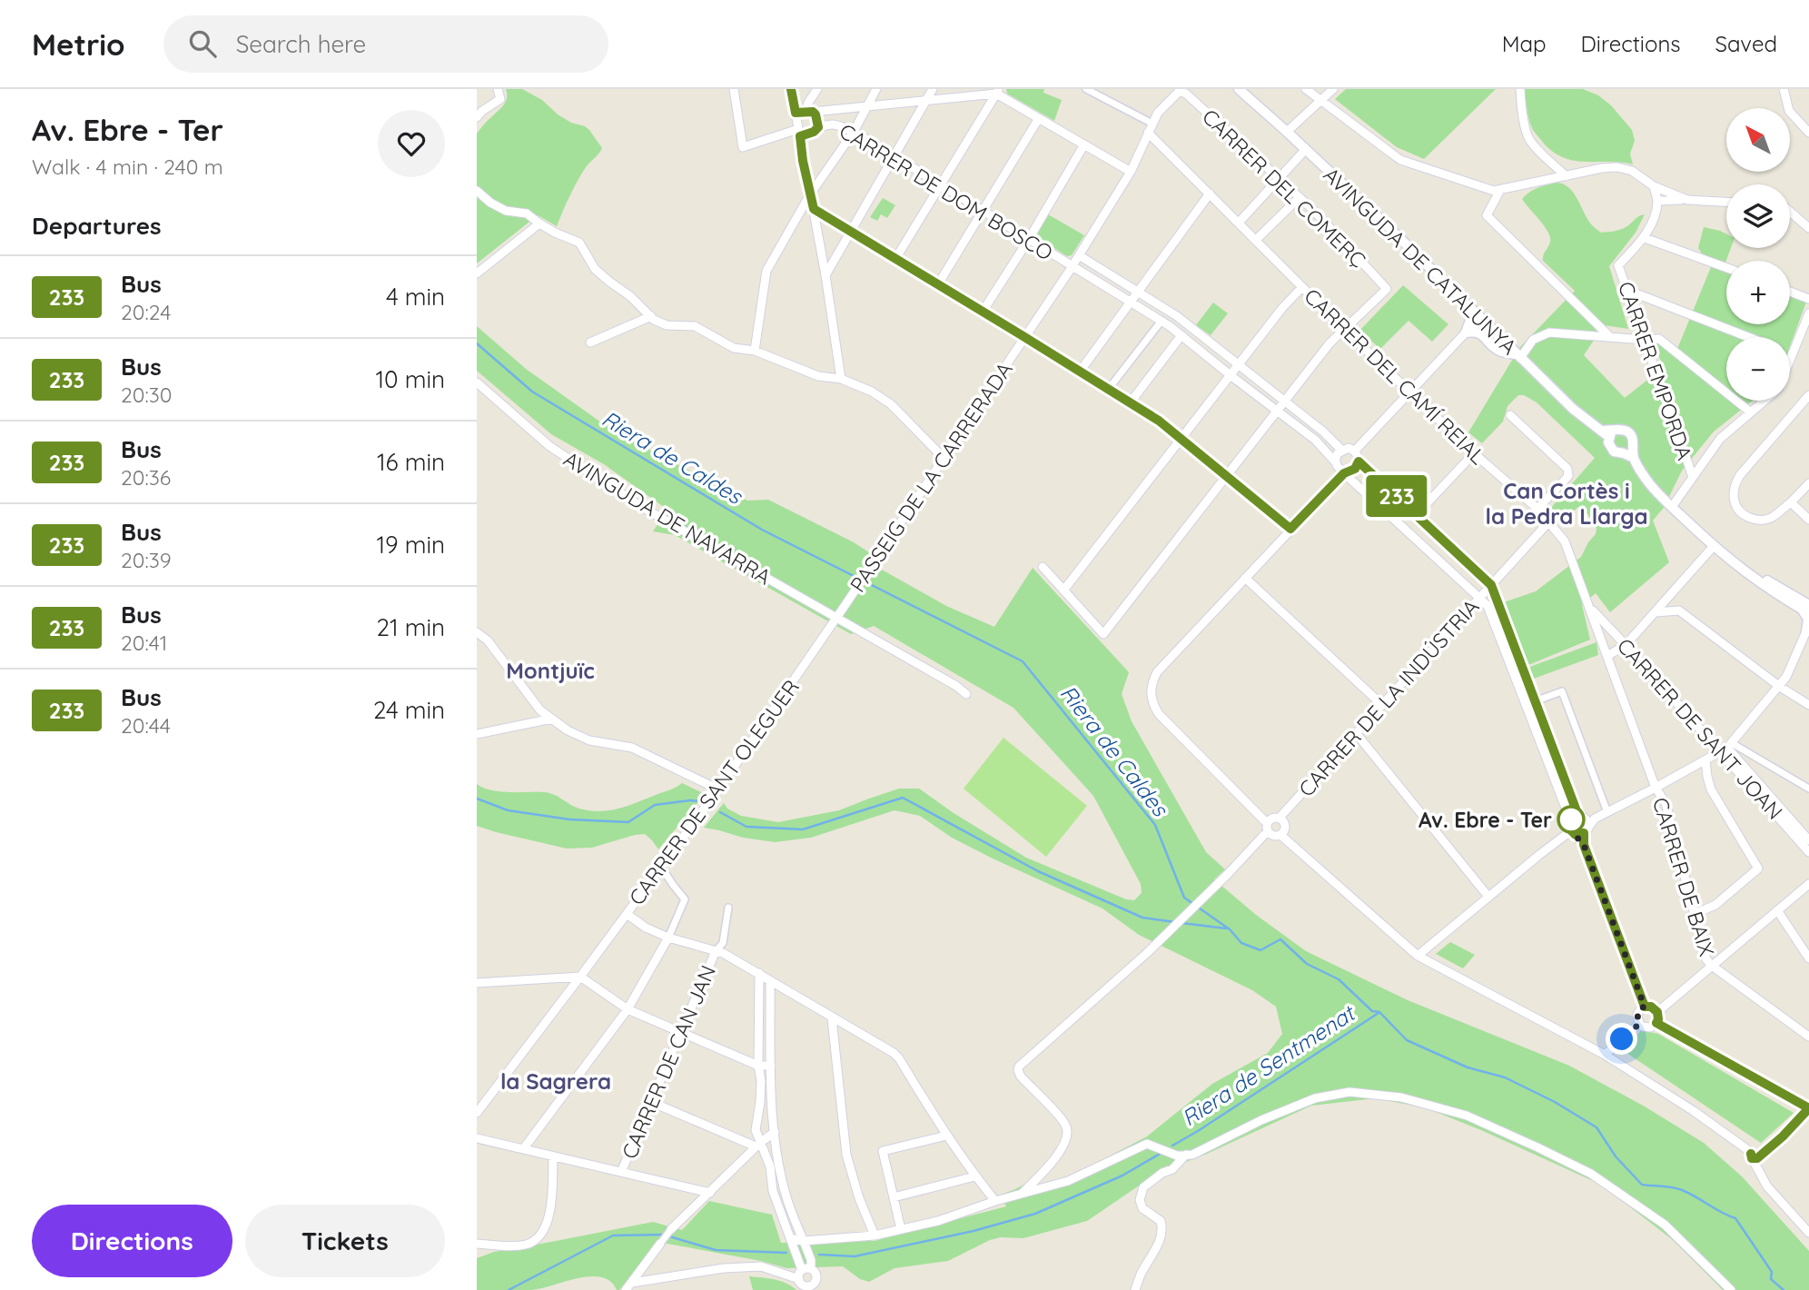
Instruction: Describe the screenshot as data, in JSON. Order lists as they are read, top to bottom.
{
  "streets": {
    "street": [
      "CARRER DEL COMERÇ",
      "CARRER DE DOM BOSCO",
      "AVINGUDA DE CATALUNYA",
      "CARRER EMPORDA",
      "CARRER DEL CAMÍ REIAL",
      "PASSEIG DE LA CARRERADA",
      "AVINGUDA DE NAVARRA",
      "CARRER DE LA INDÚSTRIA",
      "CARRER DE SANT JOAN",
      "CARRER DE SANT OLEGUER",
      "CARRER DE BAIX",
      "CARRER DE CAN JAN"
    ]
  },
  "crossings": [
    ["CARRER DEL COMERÇ", "CARRER DEL CAMÍ REIAL"],
    ["CARRER DEL COMERÇ", "PASSEIG DE LA CARRERADA"],
    ["CARRER DE DOM BOSCO", "PASSEIG DE LA CARRERADA"],
    ["CARRER DEL CAMÍ REIAL", "PASSEIG DE LA CARRERADA"],
    ["CARRER DEL CAMÍ REIAL", "CARRER DE LA INDÚSTRIA"],
    ["CARRER DEL CAMÍ REIAL", "CARRER DE SANT JOAN"],
    ["CARRER DEL CAMÍ REIAL", "CARRER DE BAIX"],
    ["PASSEIG DE LA CARRERADA", "CARRER DE SANT OLEGUER"],
    ["AVINGUDA DE NAVARRA", "CARRER DE SANT OLEGUER"]
  ],
  "districts": ["Can Cortès i la Pedra Llarga", "Montjuïc", "la Sagrera"],
  "water": ["Riera de Caldes", "Riera de Sentmenat"],
  "places": ["Av. Ebre - Ter"],
  "lines": ["bus line 233"],
  "north": "top left",
  "page": {
    "header": "Metrio",
    "search": "Search here",
    "nav": ["Map", "Directions", "Saved"],
    "heading": [
      ["Av. Ebre - Ter", "Walk · 4 min · 240 m"],
      "Departures"
    ],
    "on_map": "233",
    "map_buttons": ["+", "−"],
    "list": [
      {
        "mark": "233",
        "name": "Bus",
        "note": "20:24",
        "value": "4 min"
      },
      {
        "mark": "233",
        "name": "Bus",
        "note": "20:30",
        "value": "10 min"
      },
      {
        "mark": "233",
        "name": "Bus",
        "note": "20:36",
        "value": "16 min"
      },
      {
        "mark": "233",
        "name": "Bus",
        "note": "20:39",
        "value": "19 min"
      },
      {
        "mark": "233",
        "name": "Bus",
        "note": "20:41",
        "value": "21 min"
      },
      {
        "mark": "233",
        "name": "Bus",
        "note": "20:44",
        "value": "24 min"
      }
    ],
    "buttons": ["Directions", "Tickets"]
  }
}
